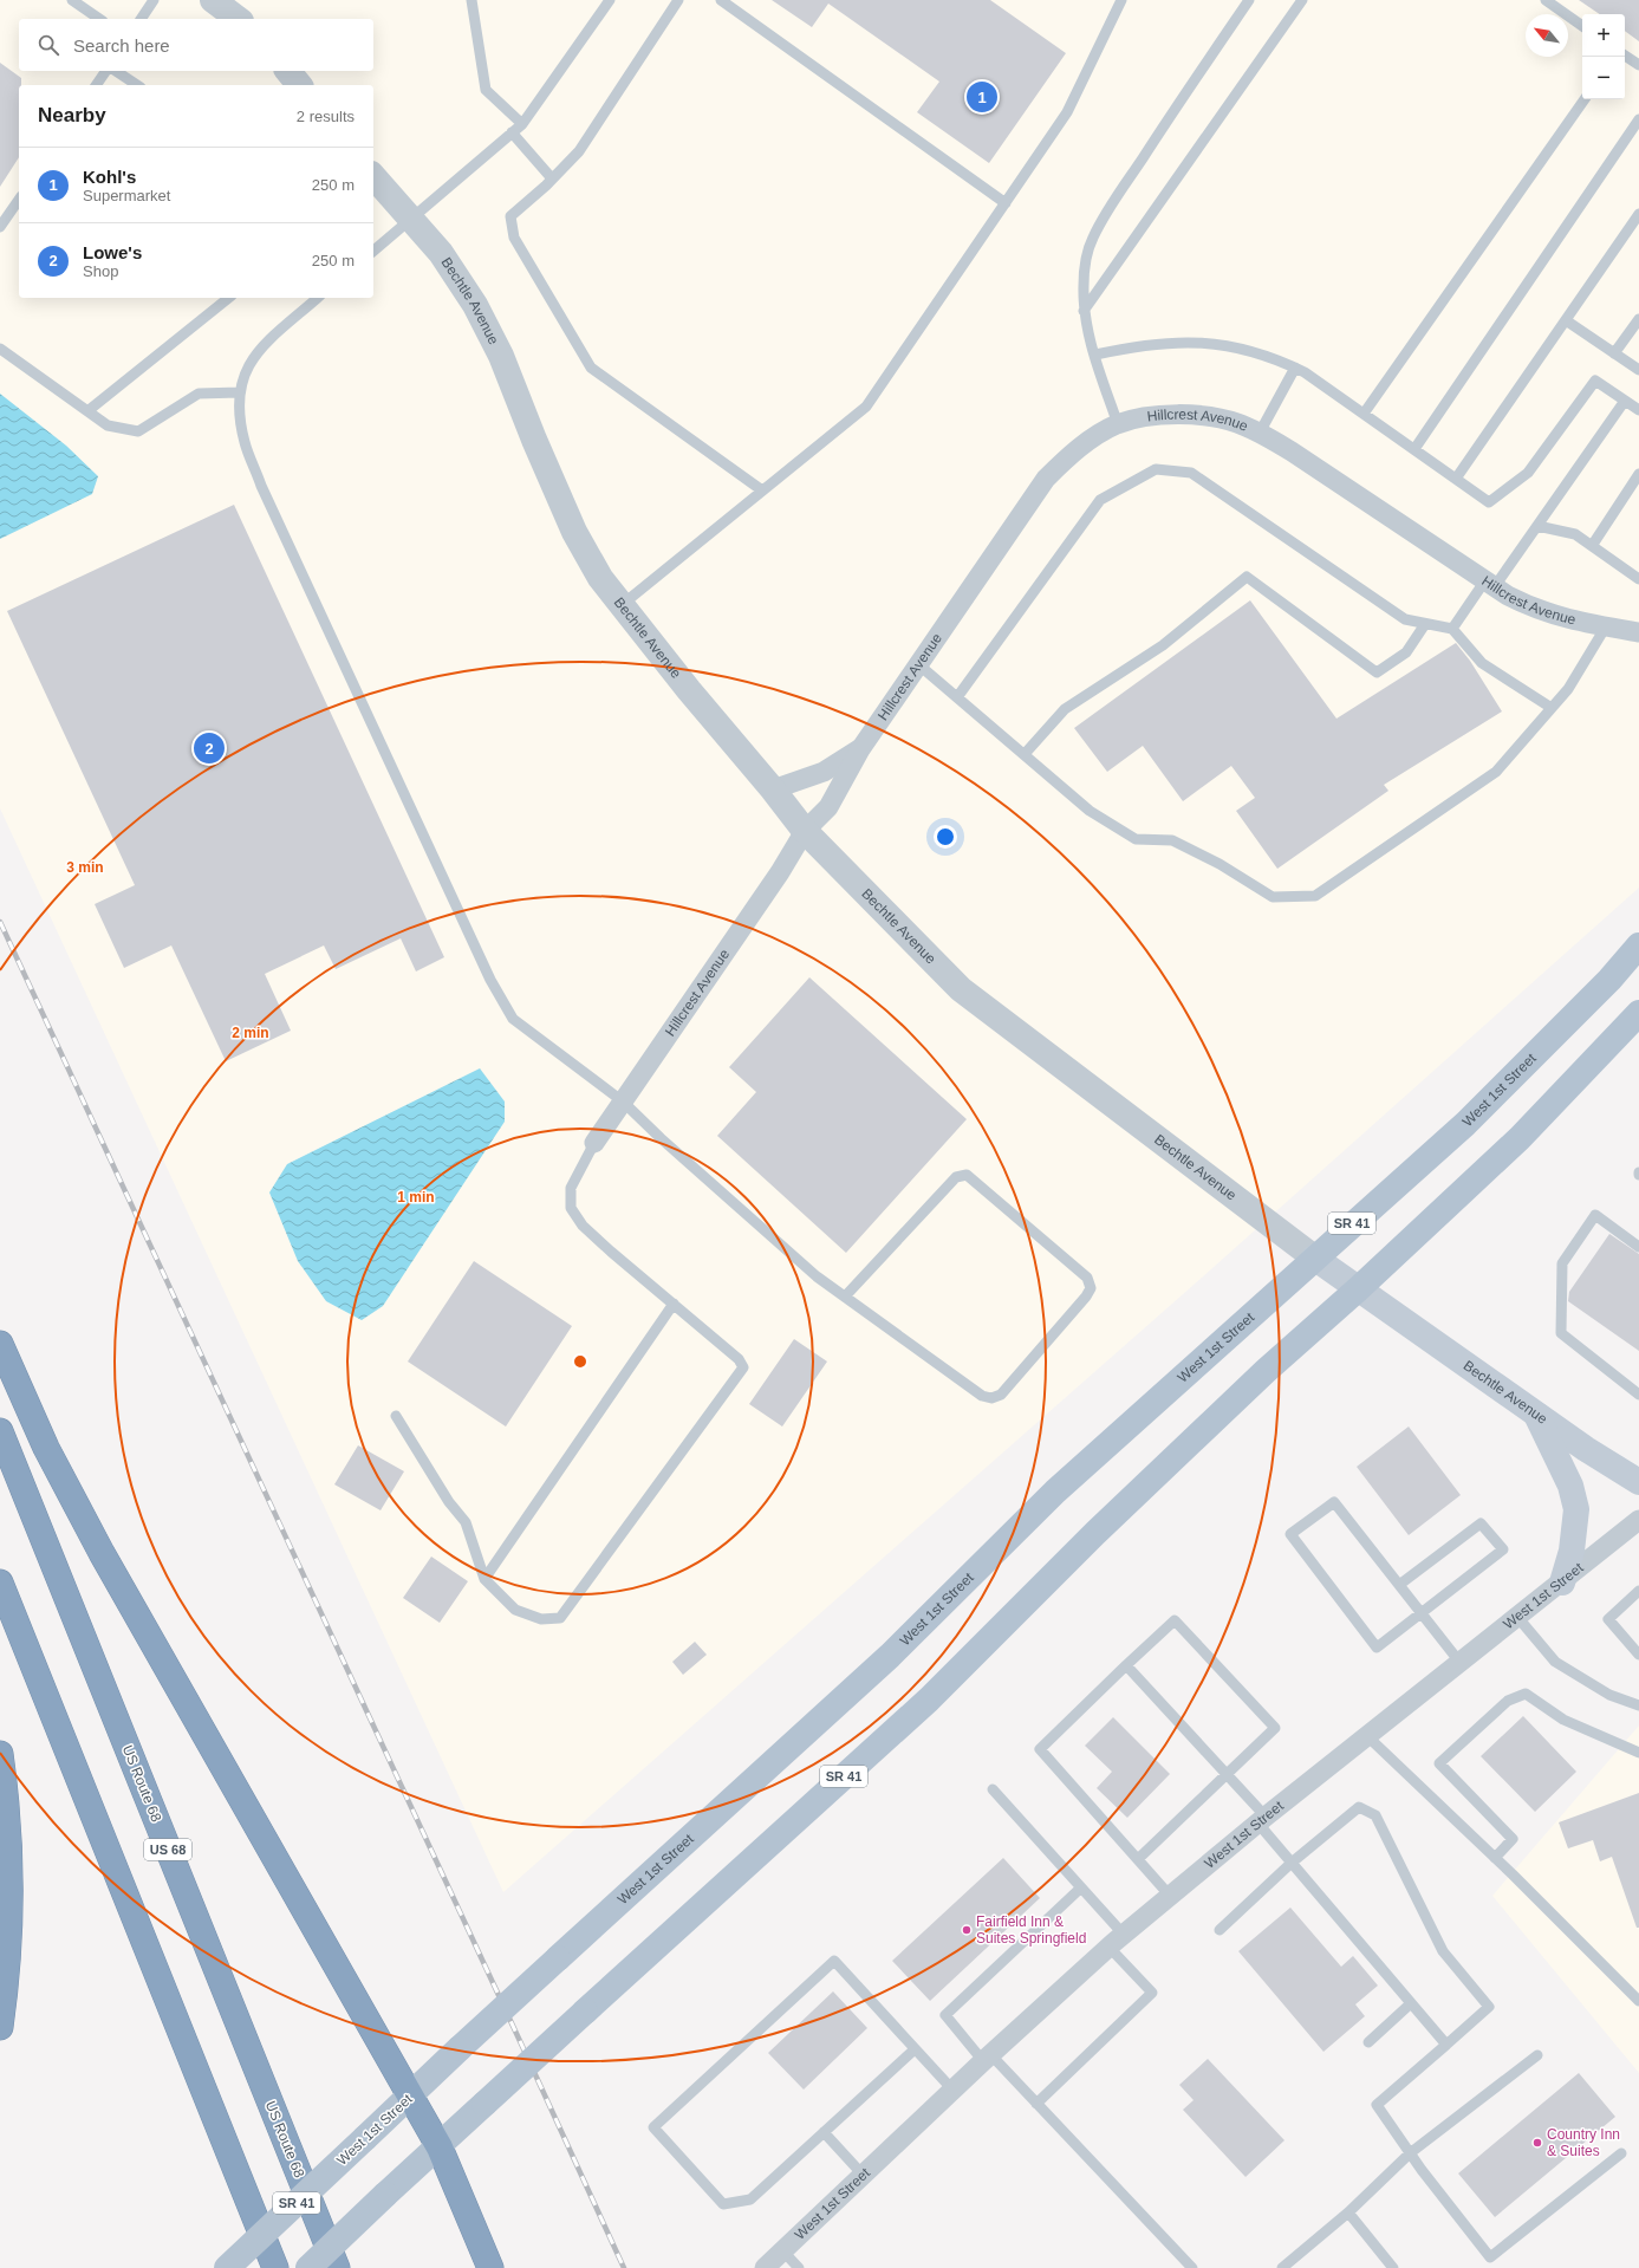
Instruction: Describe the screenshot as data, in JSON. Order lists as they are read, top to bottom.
{
  "streets": {
    "highway": ["US Route 68", "US 68"],
    "main road": ["Bechtle Avenue", "West 1st Street", "SR 41"],
    "street": ["Hillcrest Avenue"]
  },
  "crossings": [
    ["Bechtle Avenue", "Hillcrest Avenue"],
    ["Bechtle Avenue", "West 1st Street"],
    ["Bechtle Avenue", "SR 41"]
  ],
  "places": ["Fairfield Inn & Suites Springfield", "Country Inn & Suites"],
  "north": "top left",
  "page": {
    "map_buttons": ["+", "−"],
    "search": "Search here",
    "pins": ["1", "2"],
    "heading": ["Nearby", "2 results"],
    "list": [
      {
        "mark": "1",
        "name": "Kohl's",
        "note": "Supermarket",
        "value": "250 m"
      },
      {
        "mark": "2",
        "name": "Lowe's",
        "note": "Shop",
        "value": "250 m"
      }
    ]
  },
  "rings": ["3 min", "2 min", "1 min"]
}
